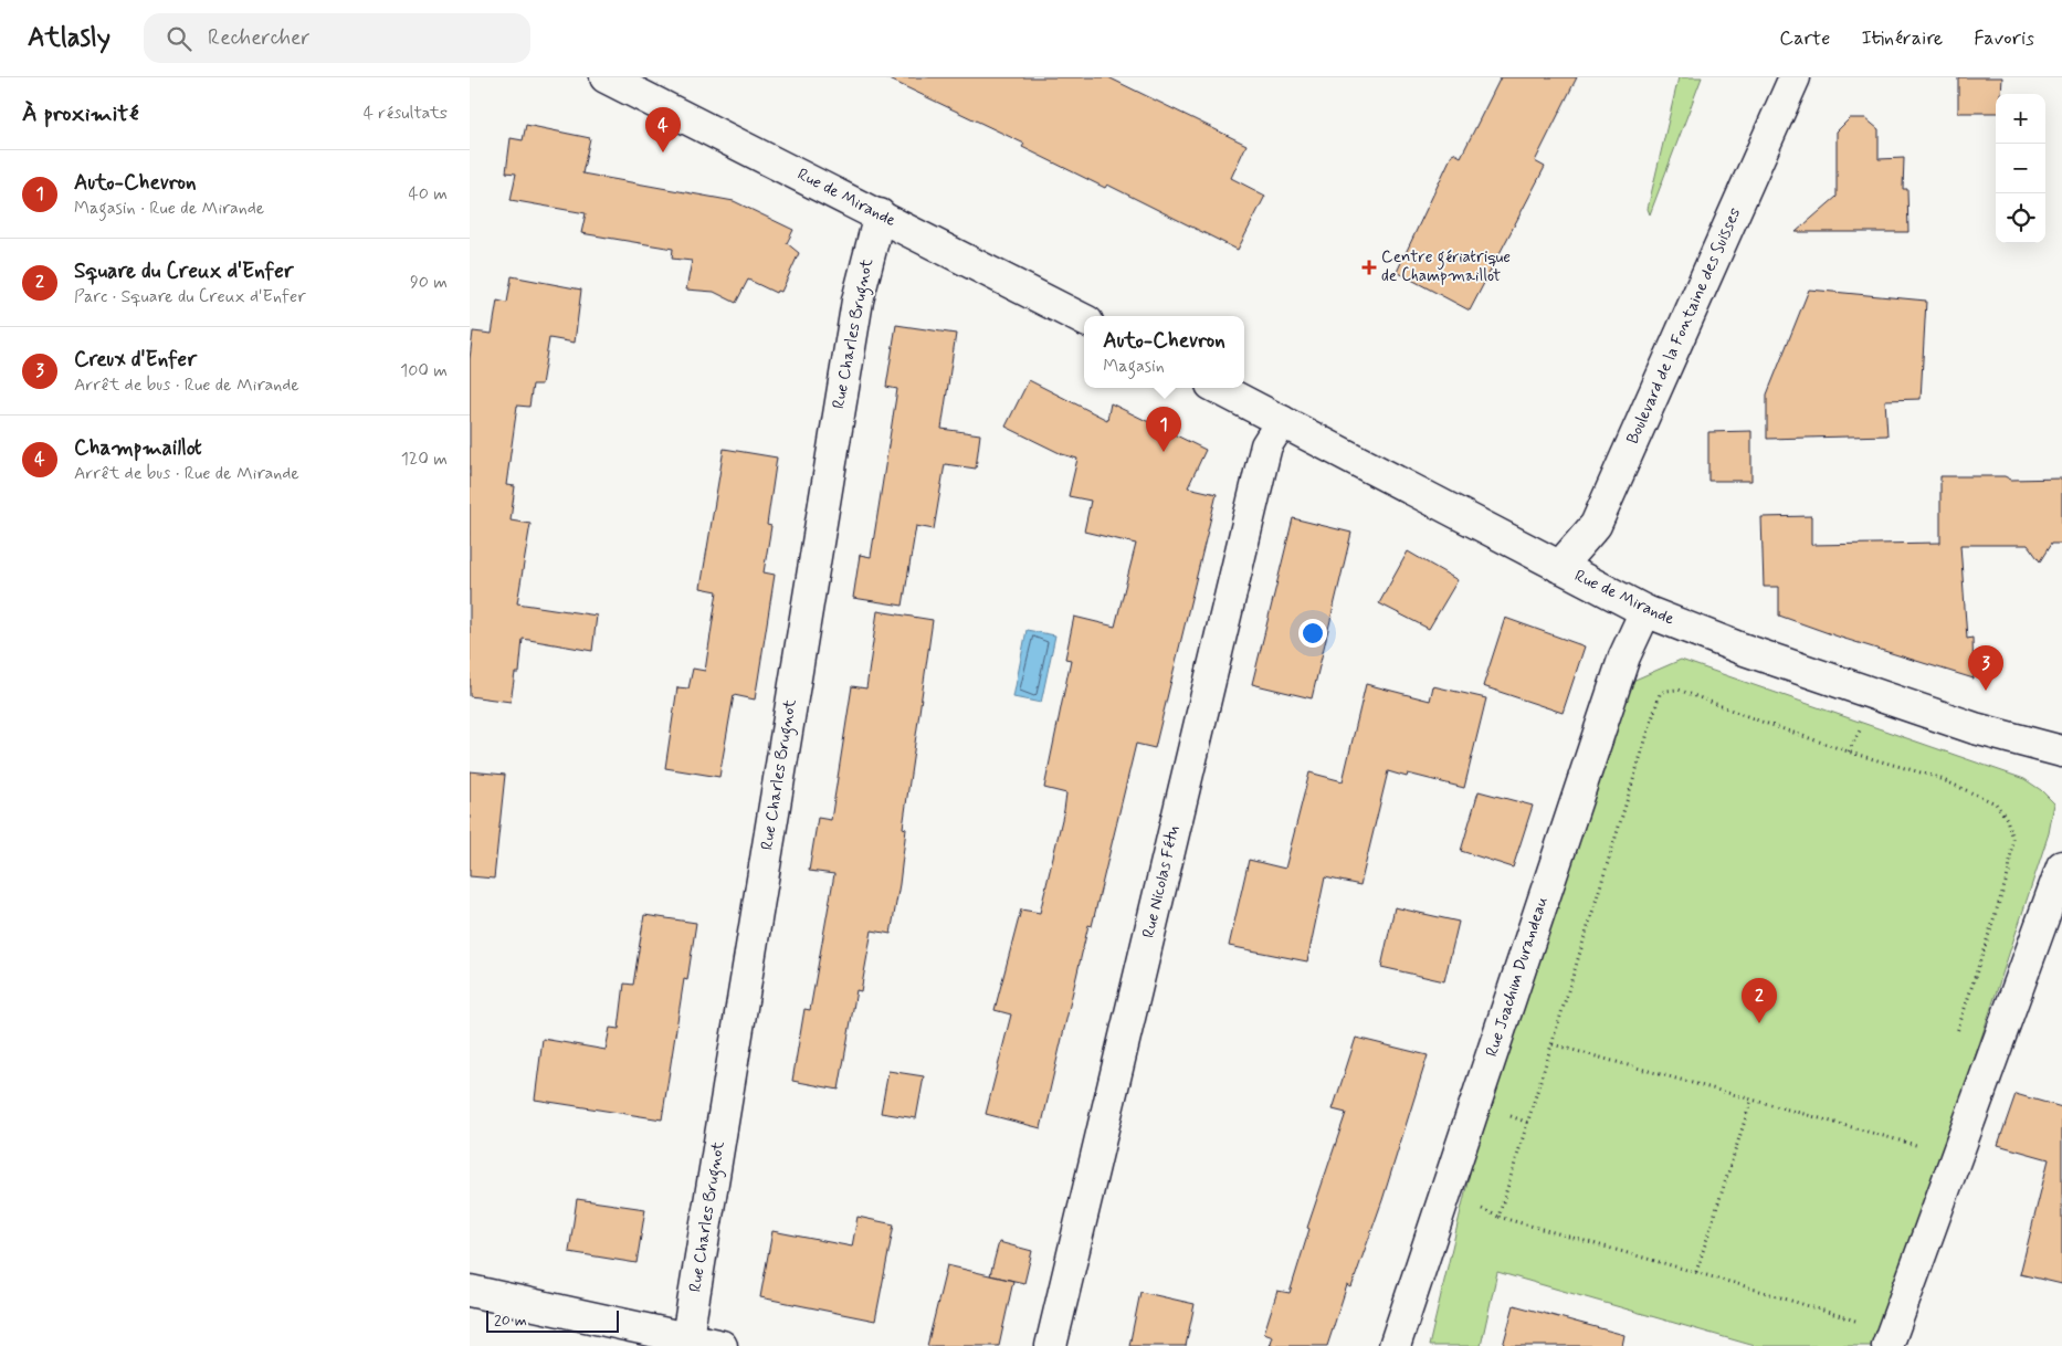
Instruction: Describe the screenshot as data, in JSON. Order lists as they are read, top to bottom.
{
  "streets": {
    "street": [
      "Rue de Mirande",
      "Boulevard de la Fontaine des Suisses",
      "Rue Charles Brugnot",
      "Rue Nicolas Fétu",
      "Rue Joachim Durandeau"
    ]
  },
  "crossings": [
    ["Rue de Mirande", "Boulevard de la Fontaine des Suisses"],
    ["Rue de Mirande", "Rue Charles Brugnot"],
    ["Rue de Mirande", "Rue Nicolas Fétu"],
    ["Rue de Mirande", "Rue Joachim Durandeau"]
  ],
  "places": {
    "health": ["Centre gériatrique de Champmaillot"]
  },
  "scale_bar": "20 m",
  "page": {
    "header": "Atlasly",
    "search": "Rechercher",
    "nav": ["Carte", "Itinéraire", "Favoris"],
    "heading": ["À proximité", "4 résultats"],
    "map_buttons": ["+", "−"],
    "pins": [
      "4",
      "1",
      "3",
      "2"
    ],
    "list": [
      {
        "mark": "1",
        "name": "Auto-Chevron",
        "note": "Magasin · Rue de Mirande",
        "value": "40 m"
      },
      {
        "mark": "2",
        "name": "Square du Creux d'Enfer",
        "note": "Parc · Square du Creux d'Enfer",
        "value": "90 m"
      },
      {
        "mark": "3",
        "name": "Creux d'Enfer",
        "note": "Arrêt de bus · Rue de Mirande",
        "value": "100 m"
      },
      {
        "mark": "4",
        "name": "Champmaillot",
        "note": "Arrêt de bus · Rue de Mirande",
        "value": "120 m"
      }
    ],
    "popup": ["Auto-Chevron", "Magasin"],
    "scale": "20 m"
  }
}
